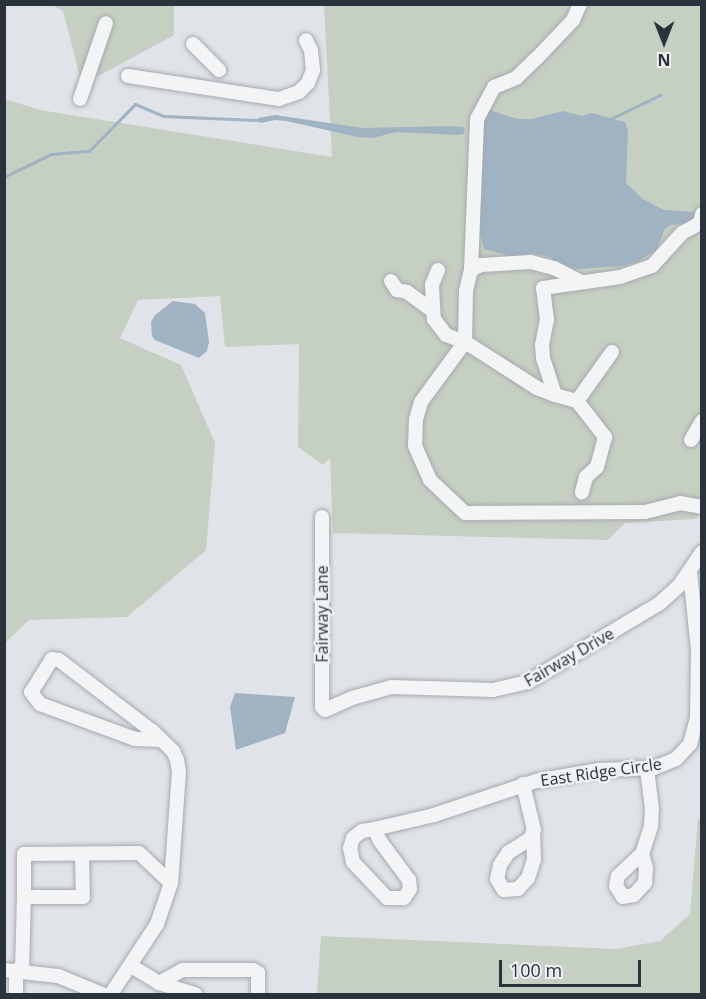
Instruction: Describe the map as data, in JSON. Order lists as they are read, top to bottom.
{
  "streets": {
    "street": ["Fairway Lane", "Fairway Drive", "East Ridge Circle"]
  },
  "crossings": [
    ["Fairway Lane", "Fairway Drive"],
    ["Fairway Drive", "East Ridge Circle"]
  ],
  "scale_bar": "100 m",
  "north": "bottom"
}
